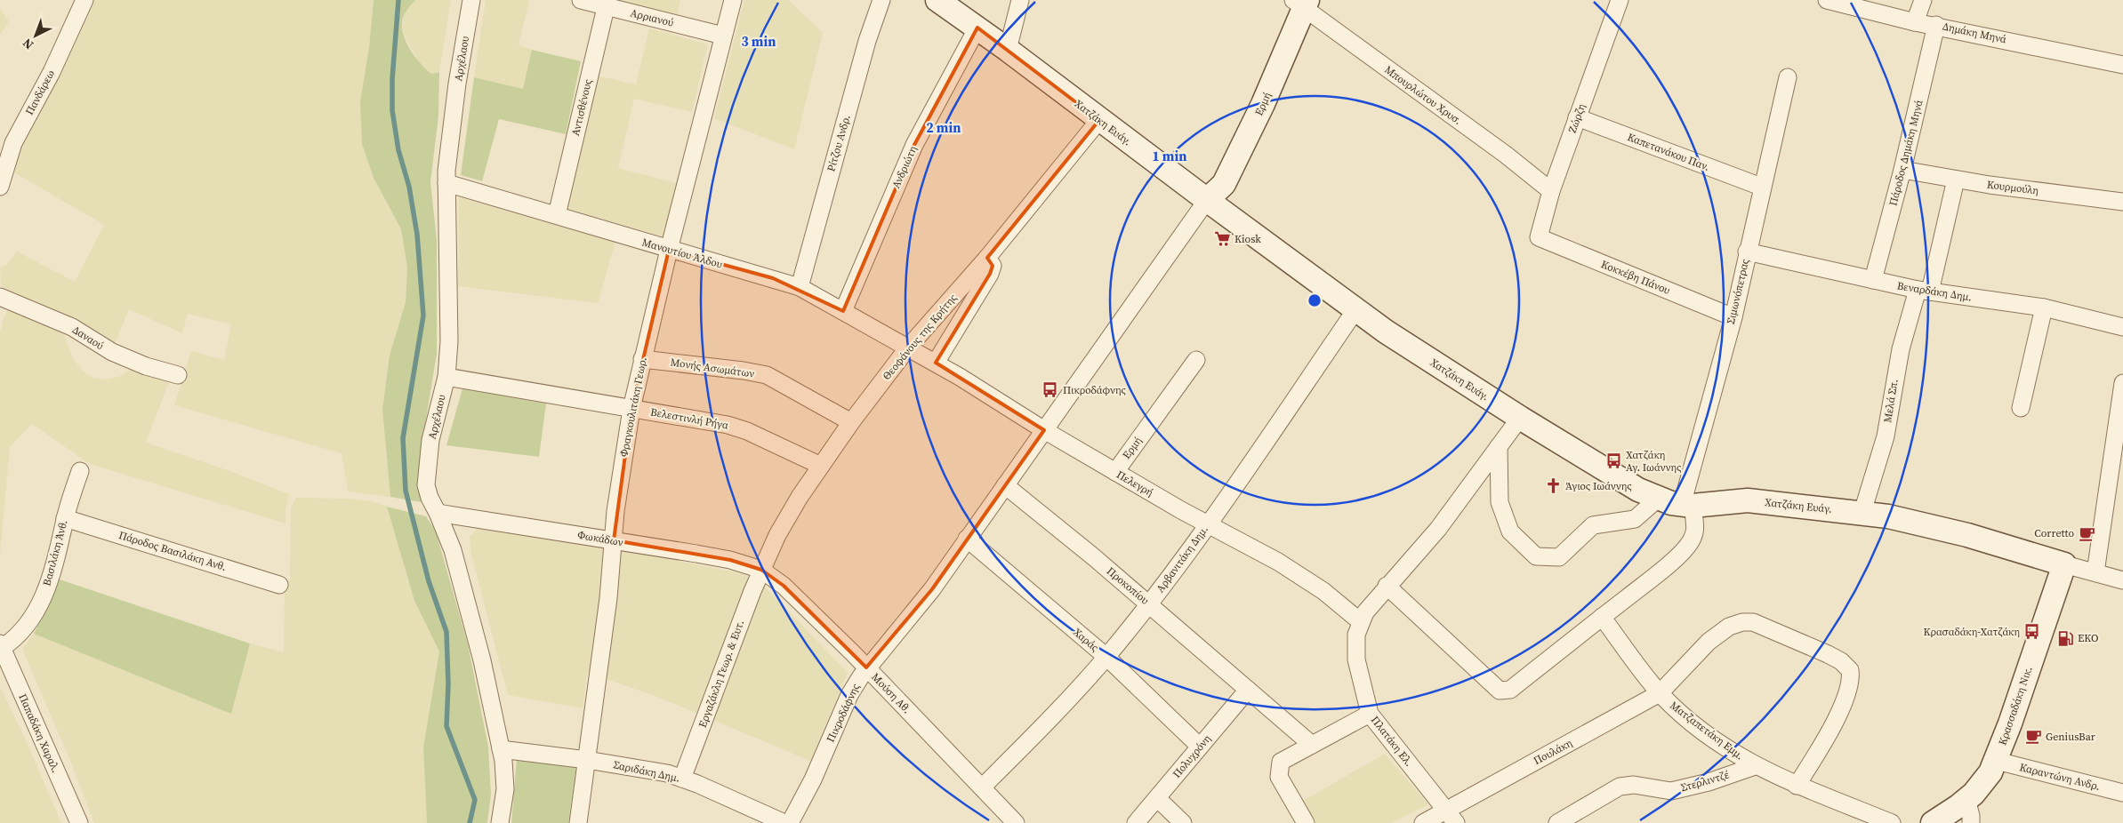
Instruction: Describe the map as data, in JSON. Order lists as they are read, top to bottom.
{
  "streets": {
    "street": [
      "Αρριανού",
      "Δημάκη Μηνά",
      "Αρχέλαου",
      "Πανδάρεω",
      "Μπουρλώτου Χρυσ.",
      "Ερμή",
      "Αντισθένους",
      "Ζώρζη",
      "Χατζάκη Ευάγ.",
      "Ρίτζου Ανδρ.",
      "Καπετανάκου Παν.",
      "Πάροδος Δημάκη Μηνά",
      "Ανδριώτη",
      "Κουρμούλη",
      "Μανουτίου Άλδου",
      "Κοκκέβη Πάνου",
      "Σιμωνόπετρας",
      "Βεναρδάκη Δημ.",
      "Θεοφάνους της Κρήτης",
      "Δαναού",
      "Μονής Ασωμάτων",
      "Μελά Σπ.",
      "Φραγκουλιτάκη Γεωρ.",
      "Βελεστινλή Ρήγα",
      "Πελεγρή",
      "Φωκάδων",
      "Πάροδος Βασιλάκη Ανθ.",
      "Βασιλάκη Άνθ.",
      "Αρβανιτάκη Δημ.",
      "Προκοπίου",
      "Χαράς",
      "Εργαζάκλη Γεωρ. & Ευτ.",
      "Μούση Αθ.",
      "Κρασσαδάκη Νικ.",
      "Πικροδάφνης",
      "Ματζαπετάκη Εμμ.",
      "Παπαδάκη Χαραλ.",
      "Πλατάκη Ελ.",
      "Πουλάκη",
      "Πολυχρόνη",
      "Σαριδάκη Δημ.",
      "Καραντώνη Ανδρ.",
      "Στερλιντζέ"
    ]
  },
  "crossings": [
    ["Αρριανού", "Αντισθένους"],
    ["Αρριανού", "Φραγκουλιτάκη Γεωρ."],
    ["Δημάκη Μηνά", "Πάροδος Δημάκη Μηνά"],
    ["Αρχέλαου", "Μανουτίου Άλδου"],
    ["Αρχέλαου", "Βελεστινλή Ρήγα"],
    ["Αρχέλαου", "Φωκάδων"],
    ["Αρχέλαου", "Σαριδάκη Δημ."],
    ["Μπουρλώτου Χρυσ.", "Ερμή"],
    ["Μπουρλώτου Χρυσ.", "Ζώρζη"],
    ["Ερμή", "Χατζάκη Ευάγ."],
    ["Ερμή", "Πελεγρή"],
    ["Ερμή", "Πικροδάφνης"],
    ["Αντισθένους", "Μανουτίου Άλδου"],
    ["Ζώρζη", "Καπετανάκου Παν."],
    ["Ζώρζη", "Κοκκέβη Πάνου"],
    ["Χατζάκη Ευάγ.", "Ανδριώτη"],
    ["Χατζάκη Ευάγ.", "Σιμωνόπετρας"],
    ["Χατζάκη Ευάγ.", "Θεοφάνους της Κρήτης"],
    ["Χατζάκη Ευάγ.", "Μελά Σπ."],
    ["Χατζάκη Ευάγ.", "Αρβανιτάκη Δημ."],
    ["Χατζάκη Ευάγ.", "Κρασσαδάκη Νικ."],
    ["Χατζάκη Ευάγ.", "Πικροδάφνης"],
    ["Ρίτζου Ανδρ.", "Μανουτίου Άλδου"],
    ["Καπετανάκου Παν.", "Σιμωνόπετρας"],
    ["Πάροδος Δημάκη Μηνά", "Κουρμούλη"],
    ["Πάροδος Δημάκη Μηνά", "Βεναρδάκη Δημ."],
    ["Ανδριώτη", "Μανουτίου Άλδου"],
    ["Κουρμούλη", "Μελά Σπ."],
    ["Μανουτίου Άλδου", "Θεοφάνους της Κρήτης"],
    ["Μανουτίου Άλδου", "Φραγκουλιτάκη Γεωρ."],
    ["Μανουτίου Άλδου", "Πελεγρή"],
    ["Κοκκέβη Πάνου", "Σιμωνόπετρας"],
    ["Σιμωνόπετρας", "Βεναρδάκη Δημ."],
    ["Βεναρδάκη Δημ.", "Μελά Σπ."],
    ["Θεοφάνους της Κρήτης", "Μονής Ασωμάτων"],
    ["Θεοφάνους της Κρήτης", "Βελεστινλή Ρήγα"],
    ["Θεοφάνους της Κρήτης", "Πελεγρή"],
    ["Θεοφάνους της Κρήτης", "Φωκάδων"],
    ["Θεοφάνους της Κρήτης", "Εργαζάκλη Γεωρ. & Ευτ."],
    ["Θεοφάνους της Κρήτης", "Μούση Αθ."],
    ["Μονής Ασωμάτων", "Φραγκουλιτάκη Γεωρ."],
    ["Φραγκουλιτάκη Γεωρ.", "Βελεστινλή Ρήγα"],
    ["Φραγκουλιτάκη Γεωρ.", "Φωκάδων"],
    ["Φραγκουλιτάκη Γεωρ.", "Σαριδάκη Δημ."],
    ["Πελεγρή", "Αρβανιτάκη Δημ."],
    ["Πελεγρή", "Πικροδάφνης"],
    ["Πελεγρή", "Πλατάκη Ελ."],
    ["Φωκάδων", "Εργαζάκλη Γεωρ. & Ευτ."],
    ["Φωκάδων", "Μούση Αθ."],
    ["Πάροδος Βασιλάκη Ανθ.", "Βασιλάκη Άνθ."],
    ["Βασιλάκη Άνθ.", "Παπαδάκη Χαραλ."],
    ["Αρβανιτάκη Δημ.", "Προκοπίου"],
    ["Αρβανιτάκη Δημ.", "Χαράς"],
    ["Αρβανιτάκη Δημ.", "Μούση Αθ."],
    ["Προκοπίου", "Πικροδάφνης"],
    ["Προκοπίου", "Πολυχρόνη"],
    ["Χαράς", "Πικροδάφνης"],
    ["Χαράς", "Πολυχρόνη"],
    ["Εργαζάκλη Γεωρ. & Ευτ.", "Μούση Αθ."],
    ["Εργαζάκλη Γεωρ. & Ευτ.", "Σαριδάκη Δημ."],
    ["Μούση Αθ.", "Πικροδάφνης"],
    ["Κρασσαδάκη Νικ.", "Καραντώνη Ανδρ."],
    ["Ματζαπετάκη Εμμ.", "Πουλάκη"],
    ["Ματζαπετάκη Εμμ.", "Στερλιντζέ"],
    ["Πλατάκη Ελ.", "Πουλάκη"]
  ],
  "places": {
    "supermarket": ["Kiosk"],
    "bus stop": ["Πικροδάφνης", "Χατζάκη Αγ. Ιωάννης", "Κρασαδάκη-Χατζάκη"],
    "church": ["Άγιος Ιωάννης"],
    "cafe": ["Corretto", "GeniusBar"],
    "fuel station": ["EKO"]
  },
  "north": "bottom left",
  "rings": ["3 min", "2 min", "1 min"]
}
